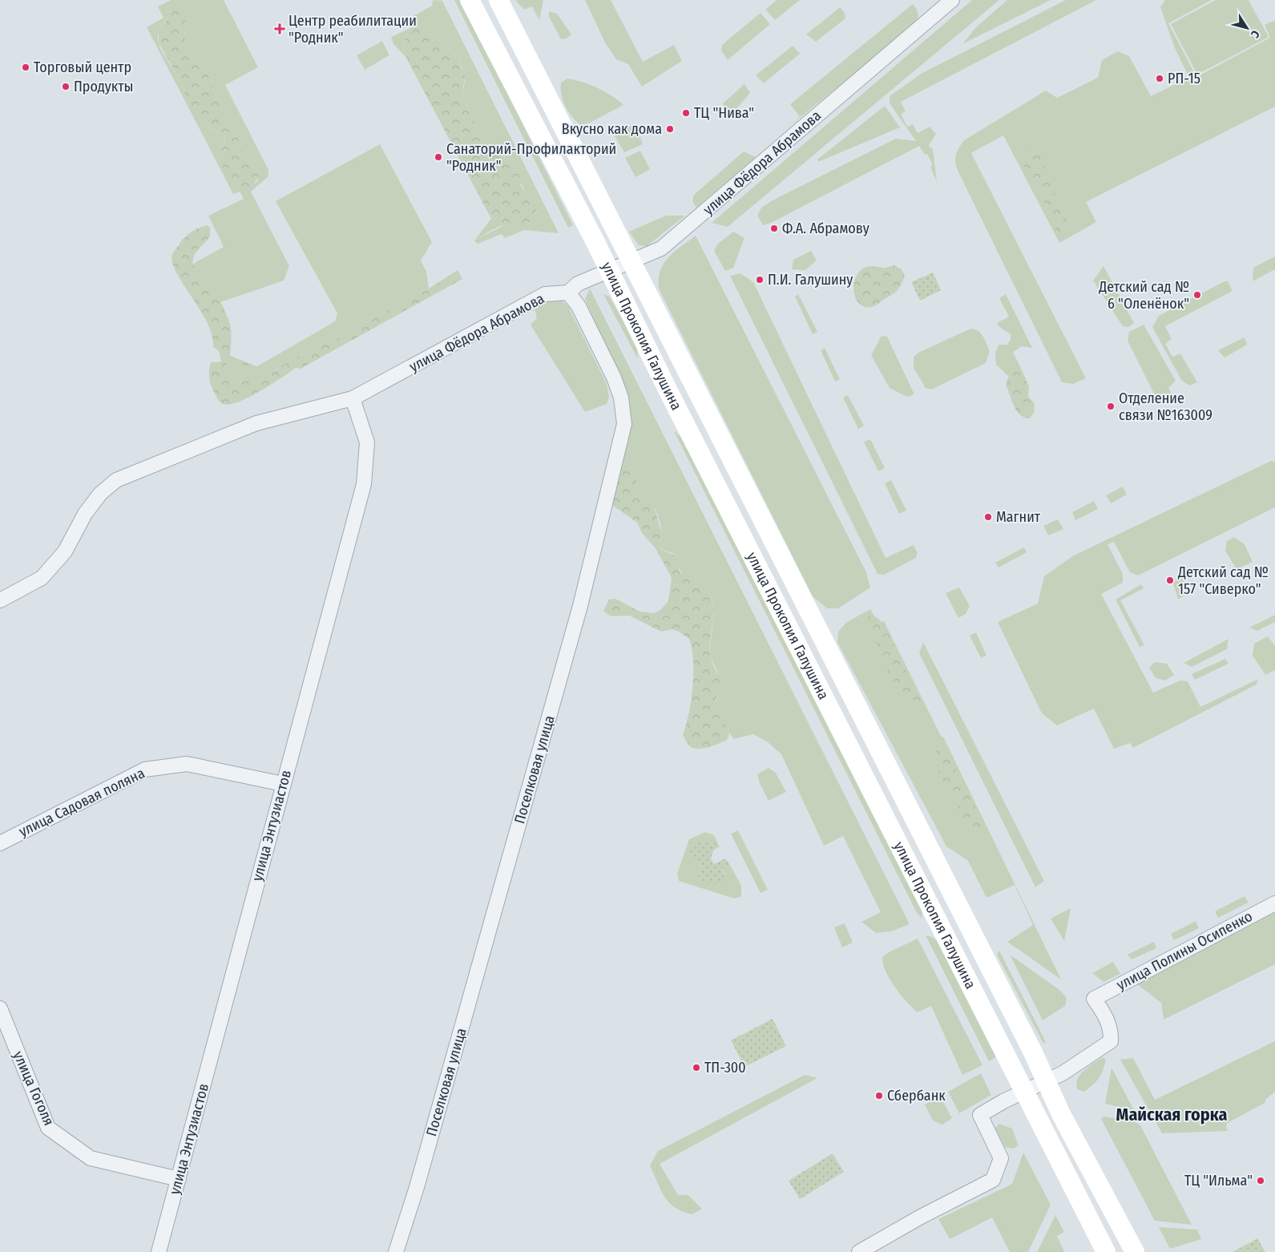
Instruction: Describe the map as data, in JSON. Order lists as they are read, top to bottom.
{
  "streets": {
    "main road": ["улица Прокопия Галушина"],
    "street": [
      "улица Фёдора Абрамова",
      "Поселковая улица",
      "улица Садовая поляна",
      "улица Энтузиастов",
      "улица Полины Осипенко",
      "улица Гоголя"
    ]
  },
  "crossings": [
    ["улица Фёдора Абрамова", "улица Прокопия Галушина"],
    ["улица Фёдора Абрамова", "Поселковая улица"],
    ["улица Фёдора Абрамова", "улица Энтузиастов"],
    ["улица Прокопия Галушина", "улица Полины Осипенко"],
    ["улица Садовая поляна", "улица Энтузиастов"],
    ["улица Энтузиастов", "улица Гоголя"]
  ],
  "districts": ["Майская горка"],
  "places": {
    "health": ["Центр реабилитации \"Родник\""],
    "other": [
      "Торговый центр",
      "РП-15",
      "Продукты",
      "ТЦ \"Нива\"",
      "Вкусно как дома",
      "Санаторий-Профилакторий \"Родник\"",
      "Ф.А. Абрамову",
      "П.И. Галушину",
      "Детский сад № 6 \"Оленёнок\"",
      "Отделение связи №163009",
      "Магнит",
      "Детский сад № 157 \"Сиверко\"",
      "ТП-300",
      "Сбербанк",
      "ТЦ \"Ильма\""
    ]
  },
  "north": "bottom right"
}
